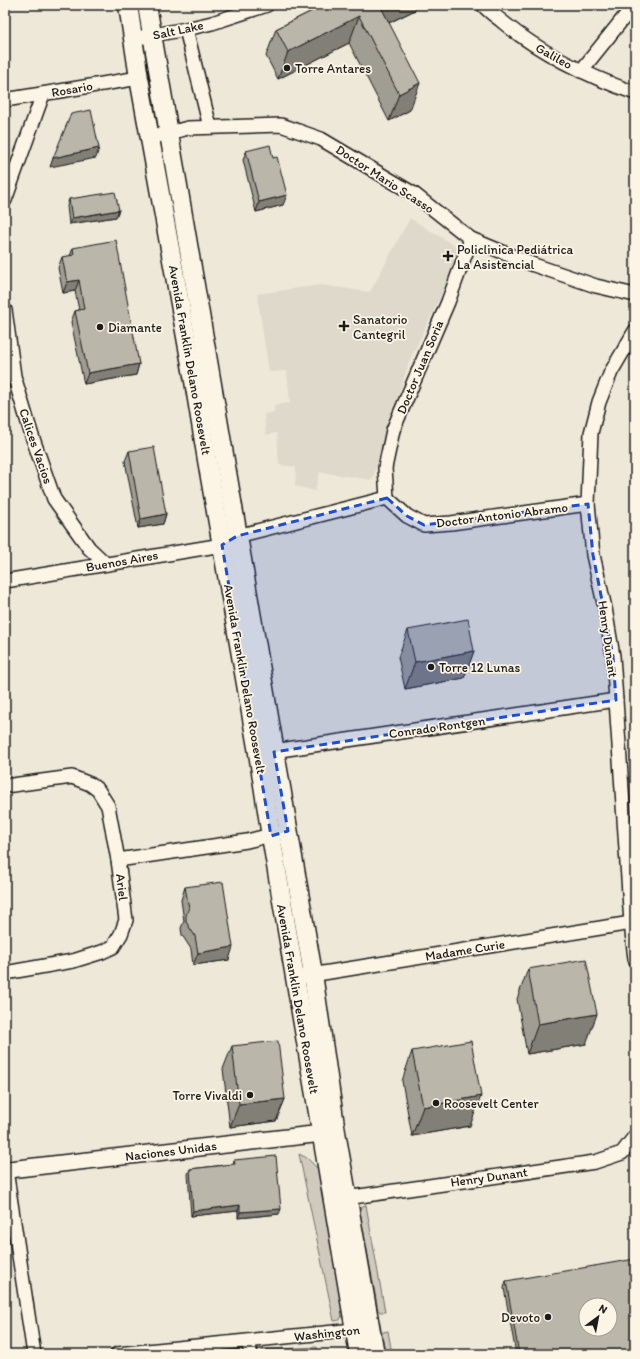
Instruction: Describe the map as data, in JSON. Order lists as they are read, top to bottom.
{
  "streets": {
    "main road": ["Avenida Franklin Delano Roosevelt"],
    "street": [
      "Salt Lake",
      "Galileo",
      "Rosario",
      "Doctor Mario Scasso",
      "Doctor Juan Soria",
      "Calices Vacios",
      "Doctor Antonio Abramo",
      "Buenos Aires",
      "Henry Dunant",
      "Conrado Rontgen",
      "Ariel",
      "Madame Curie",
      "Naciones Unidas",
      "Washington"
    ]
  },
  "crossings": [
    ["Salt Lake", "Avenida Franklin Delano Roosevelt"],
    ["Rosario", "Avenida Franklin Delano Roosevelt"],
    ["Doctor Mario Scasso", "Avenida Franklin Delano Roosevelt"],
    ["Doctor Mario Scasso", "Doctor Juan Soria"],
    ["Avenida Franklin Delano Roosevelt", "Buenos Aires"],
    ["Avenida Franklin Delano Roosevelt", "Henry Dunant"],
    ["Avenida Franklin Delano Roosevelt", "Conrado Rontgen"],
    ["Avenida Franklin Delano Roosevelt", "Ariel"],
    ["Avenida Franklin Delano Roosevelt", "Madame Curie"],
    ["Avenida Franklin Delano Roosevelt", "Naciones Unidas"],
    ["Avenida Franklin Delano Roosevelt", "Washington"],
    ["Doctor Juan Soria", "Doctor Antonio Abramo"],
    ["Calices Vacios", "Buenos Aires"],
    ["Doctor Antonio Abramo", "Henry Dunant"],
    ["Henry Dunant", "Conrado Rontgen"],
    ["Henry Dunant", "Madame Curie"]
  ],
  "places": {
    "other": [
      "Torre Antares",
      "Diamante",
      "Torre 12 Lunas",
      "Torre Vivaldi",
      "Roosevelt Center",
      "Devoto"
    ],
    "health": ["Policlinica Pediátrica La Asistencial", "Sanatorio Cantegril"]
  },
  "north": "top right"
}
